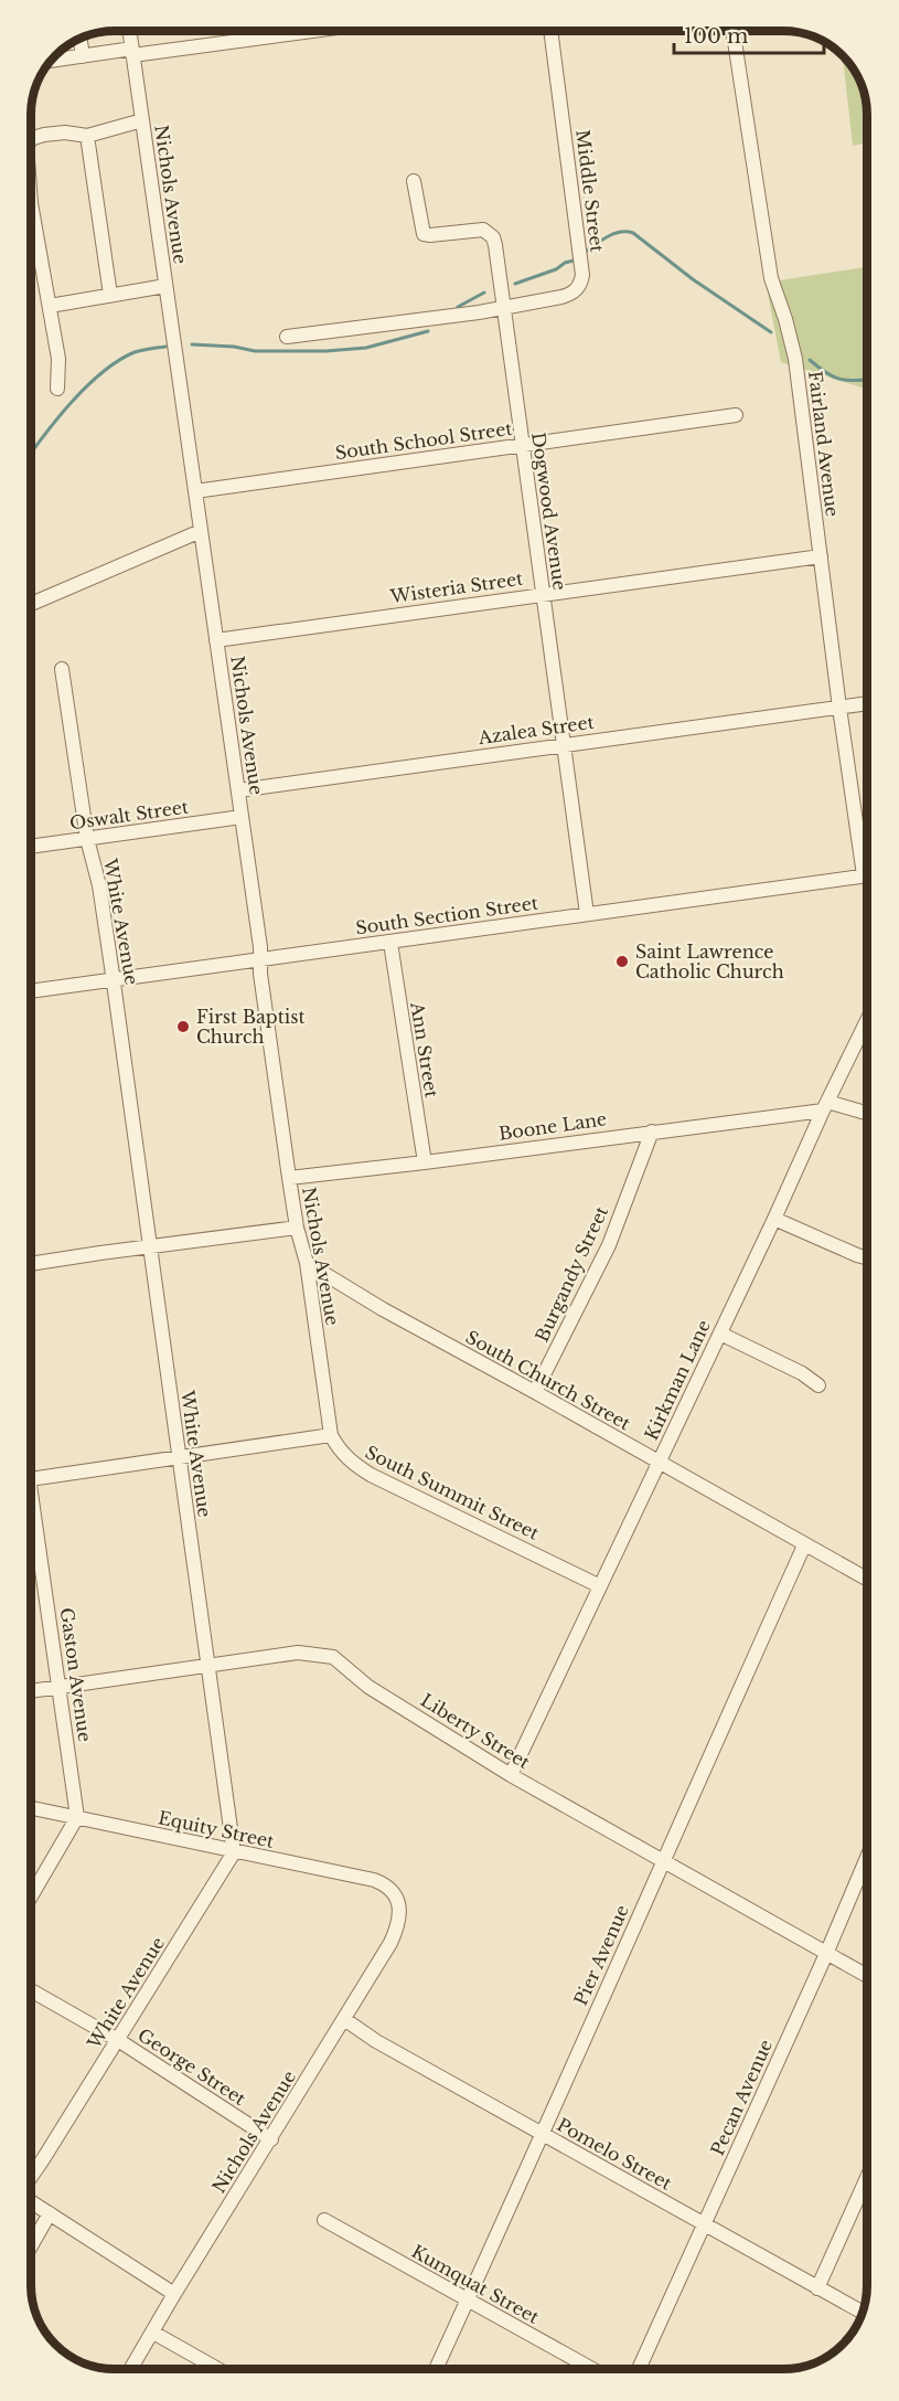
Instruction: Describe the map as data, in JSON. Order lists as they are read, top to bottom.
{
  "streets": {
    "street": [
      "Middle Street",
      "Nichols Avenue",
      "South School Street",
      "Fairland Avenue",
      "Dogwood Avenue",
      "Wisteria Street",
      "Azalea Street",
      "Oswalt Street",
      "South Section Street",
      "White Avenue",
      "Ann Street",
      "Boone Lane",
      "Burgandy Street",
      "South Church Street",
      "Kirkman Lane",
      "South Summit Street",
      "Gaston Avenue",
      "Liberty Street",
      "Equity Street",
      "Pier Avenue",
      "George Street",
      "Pecan Avenue",
      "Pomelo Street",
      "Kumquat Street"
    ]
  },
  "crossings": [
    ["Middle Street", "Dogwood Avenue"],
    ["Nichols Avenue", "South School Street"],
    ["Nichols Avenue", "Wisteria Street"],
    ["Nichols Avenue", "Azalea Street"],
    ["Nichols Avenue", "Oswalt Street"],
    ["Nichols Avenue", "South Section Street"],
    ["Nichols Avenue", "Boone Lane"],
    ["Nichols Avenue", "South Church Street"],
    ["Nichols Avenue", "South Summit Street"],
    ["Nichols Avenue", "Equity Street"],
    ["Nichols Avenue", "George Street"],
    ["Nichols Avenue", "Pomelo Street"],
    ["South School Street", "Dogwood Avenue"],
    ["Fairland Avenue", "Wisteria Street"],
    ["Fairland Avenue", "Azalea Street"],
    ["Dogwood Avenue", "Wisteria Street"],
    ["Dogwood Avenue", "Azalea Street"],
    ["Dogwood Avenue", "South Section Street"],
    ["Oswalt Street", "White Avenue"],
    ["South Section Street", "White Avenue"],
    ["South Section Street", "Ann Street"],
    ["White Avenue", "Liberty Street"],
    ["White Avenue", "Equity Street"],
    ["White Avenue", "George Street"],
    ["Ann Street", "Boone Lane"],
    ["Boone Lane", "Burgandy Street"],
    ["Boone Lane", "Kirkman Lane"],
    ["Burgandy Street", "South Church Street"],
    ["South Church Street", "Kirkman Lane"],
    ["South Church Street", "Pier Avenue"],
    ["Kirkman Lane", "South Summit Street"],
    ["Kirkman Lane", "Liberty Street"],
    ["Gaston Avenue", "Liberty Street"],
    ["Gaston Avenue", "Equity Street"],
    ["Liberty Street", "Pier Avenue"],
    ["Liberty Street", "Pecan Avenue"],
    ["Pier Avenue", "Pomelo Street"],
    ["Pier Avenue", "Kumquat Street"],
    ["Pecan Avenue", "Pomelo Street"]
  ],
  "places": ["Saint Lawrence Catholic Church", "First Baptist Church"],
  "scale_bar": "100 m"
}
